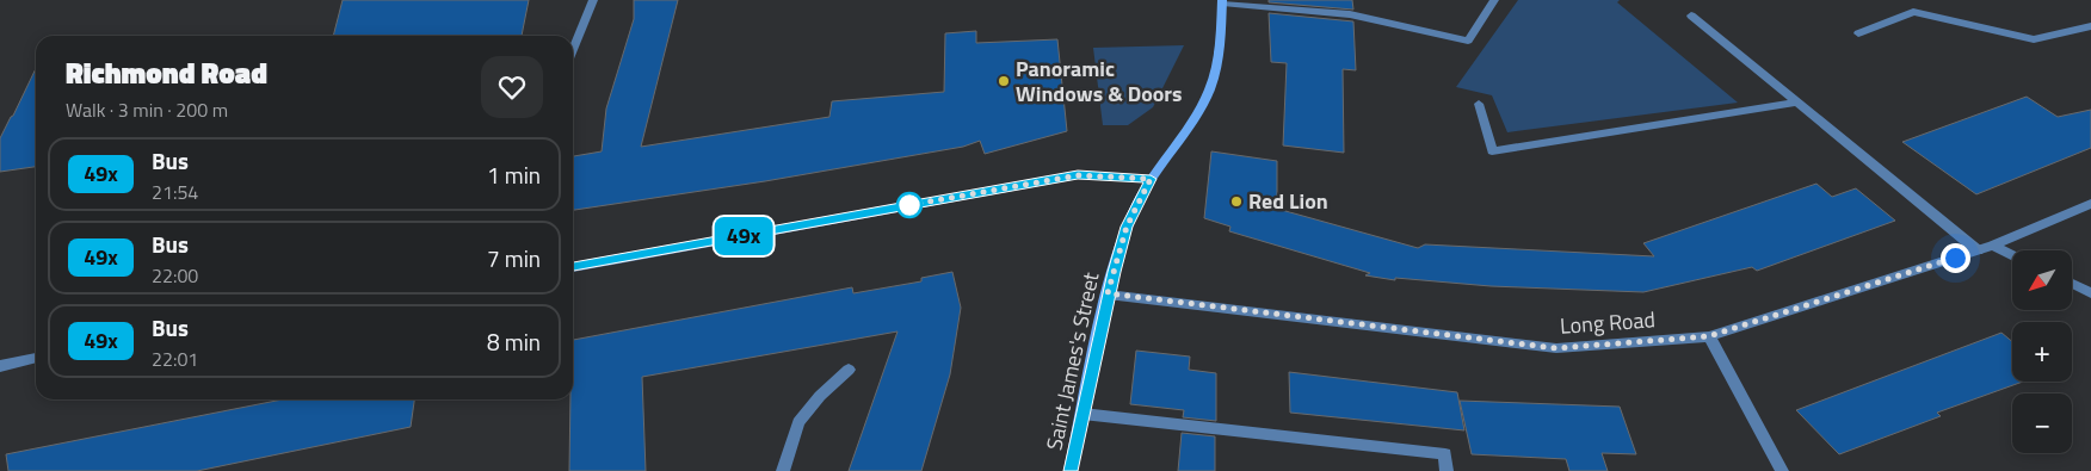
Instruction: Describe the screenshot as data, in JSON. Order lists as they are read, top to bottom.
{
  "streets": {
    "street": ["Long Road", "Saint James's Street"]
  },
  "crossings": [
    ["Long Road", "Saint James's Street"]
  ],
  "places": ["Panoramic Windows & Doors", "Red Lion"],
  "lines": ["bus line 49x"],
  "north": "bottom left",
  "page": {
    "on_map": "49x",
    "heading": ["Richmond Road", "Walk · 3 min · 200 m"],
    "list": [
      {
        "mark": "49x",
        "name": "Bus",
        "note": "21:54",
        "value": "1 min"
      },
      {
        "mark": "49x",
        "name": "Bus",
        "note": "22:00",
        "value": "7 min"
      },
      {
        "mark": "49x",
        "name": "Bus",
        "note": "22:01",
        "value": "8 min"
      }
    ],
    "map_buttons": ["+", "−"]
  }
}
